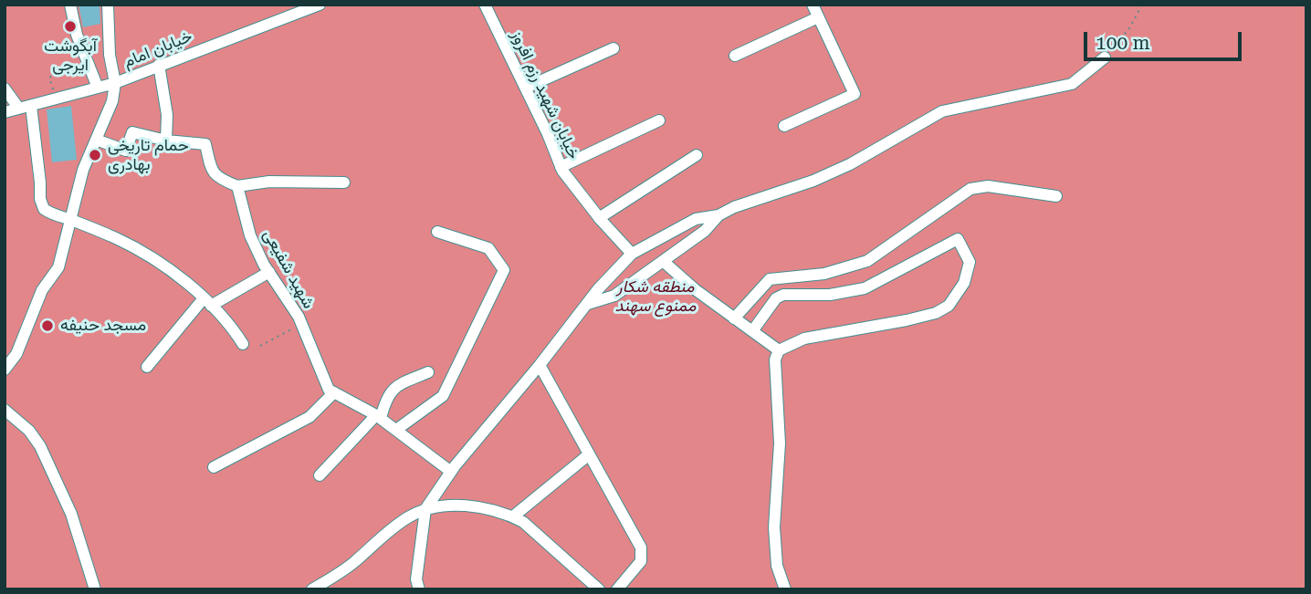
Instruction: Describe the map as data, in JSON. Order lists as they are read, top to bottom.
{
  "streets": {
    "street": ["خیابان امام", "خیابان شهید رزم افروز", "شهید شفیعی"]
  },
  "parks": ["منطقه شکار ممنوع سهند"],
  "places": ["آبگوشت ایرجی", "حمام تاریخی بهادری", "مسجد حنیفه"],
  "scale_bar": "100 m"
}
